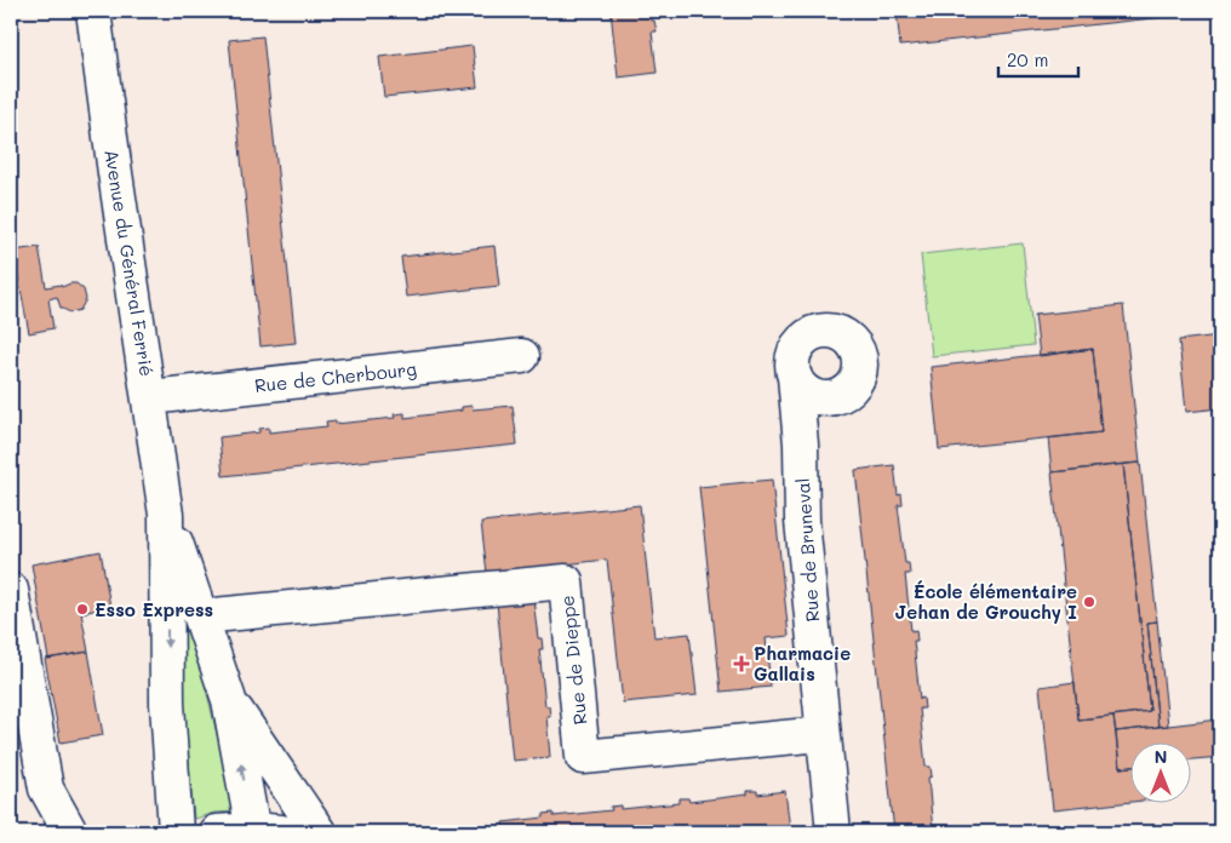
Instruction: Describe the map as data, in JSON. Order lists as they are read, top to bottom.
{
  "streets": {
    "street": [
      "Avenue du Général Ferrié",
      "Rue de Cherbourg",
      "Rue de Bruneval",
      "Rue de Dieppe"
    ]
  },
  "crossings": [
    ["Avenue du Général Ferrié", "Rue de Cherbourg"],
    ["Rue de Bruneval", "Rue de Dieppe"]
  ],
  "places": {
    "other": ["École élémentaire Jehan de Grouchy I", "Esso Express"],
    "health": ["Pharmacie Gallais"]
  },
  "scale_bar": "20 m",
  "north": "top"
}
